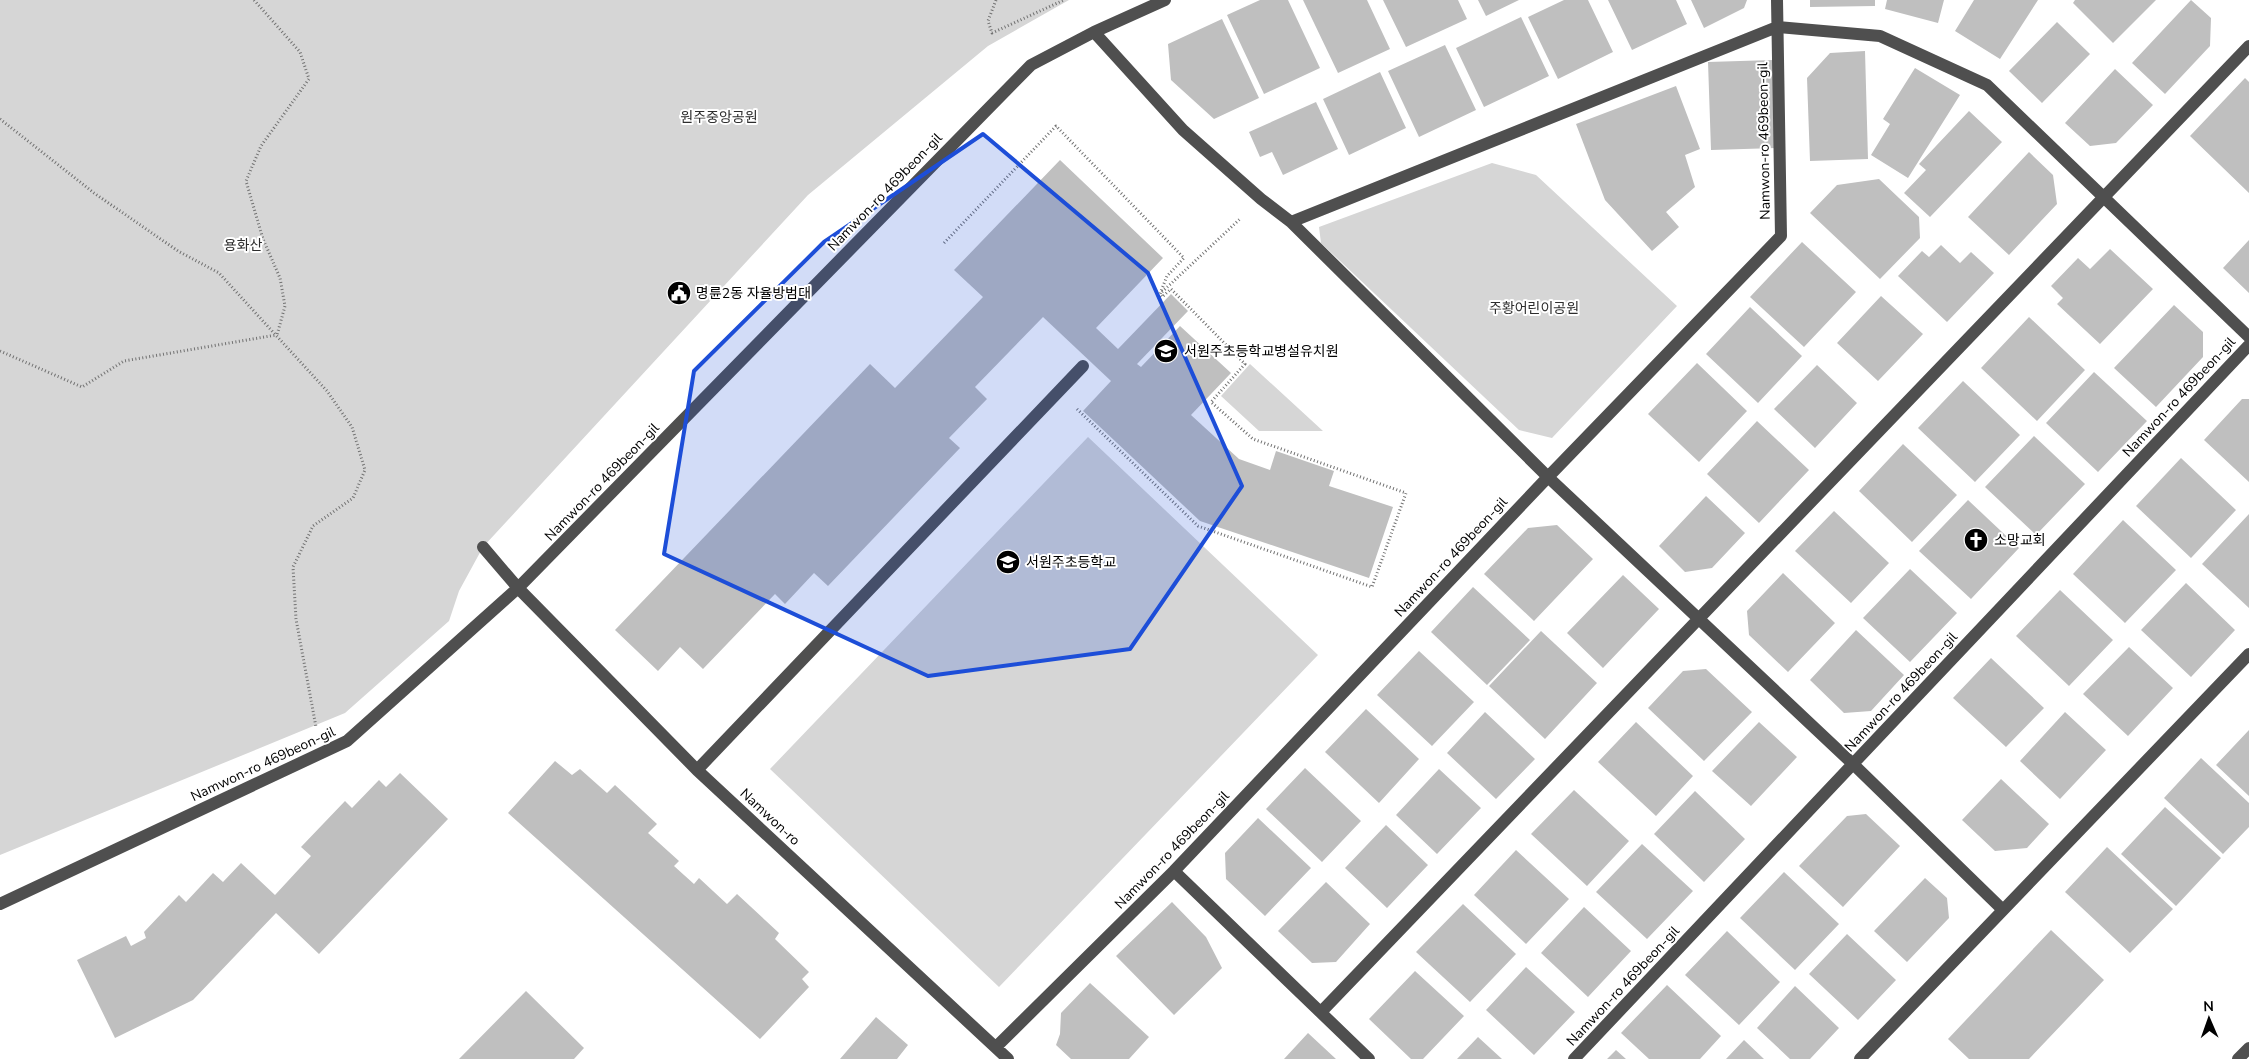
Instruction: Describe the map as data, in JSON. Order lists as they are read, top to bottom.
{
  "streets": {
    "street": ["Namwon-ro 469beon-gil", "Namwon-ro"]
  },
  "crossings": [
    ["Namwon-ro 469beon-gil", "Namwon-ro"]
  ],
  "parks": ["원주중앙공원", "용화산", "주황어린이공원"],
  "places": {
    "public building": ["명륜2동 자율방범대"],
    "school or university": ["서원주초등학교병설유치원", "서원주초등학교"],
    "church": ["소망교회"]
  },
  "north": "top"
}
